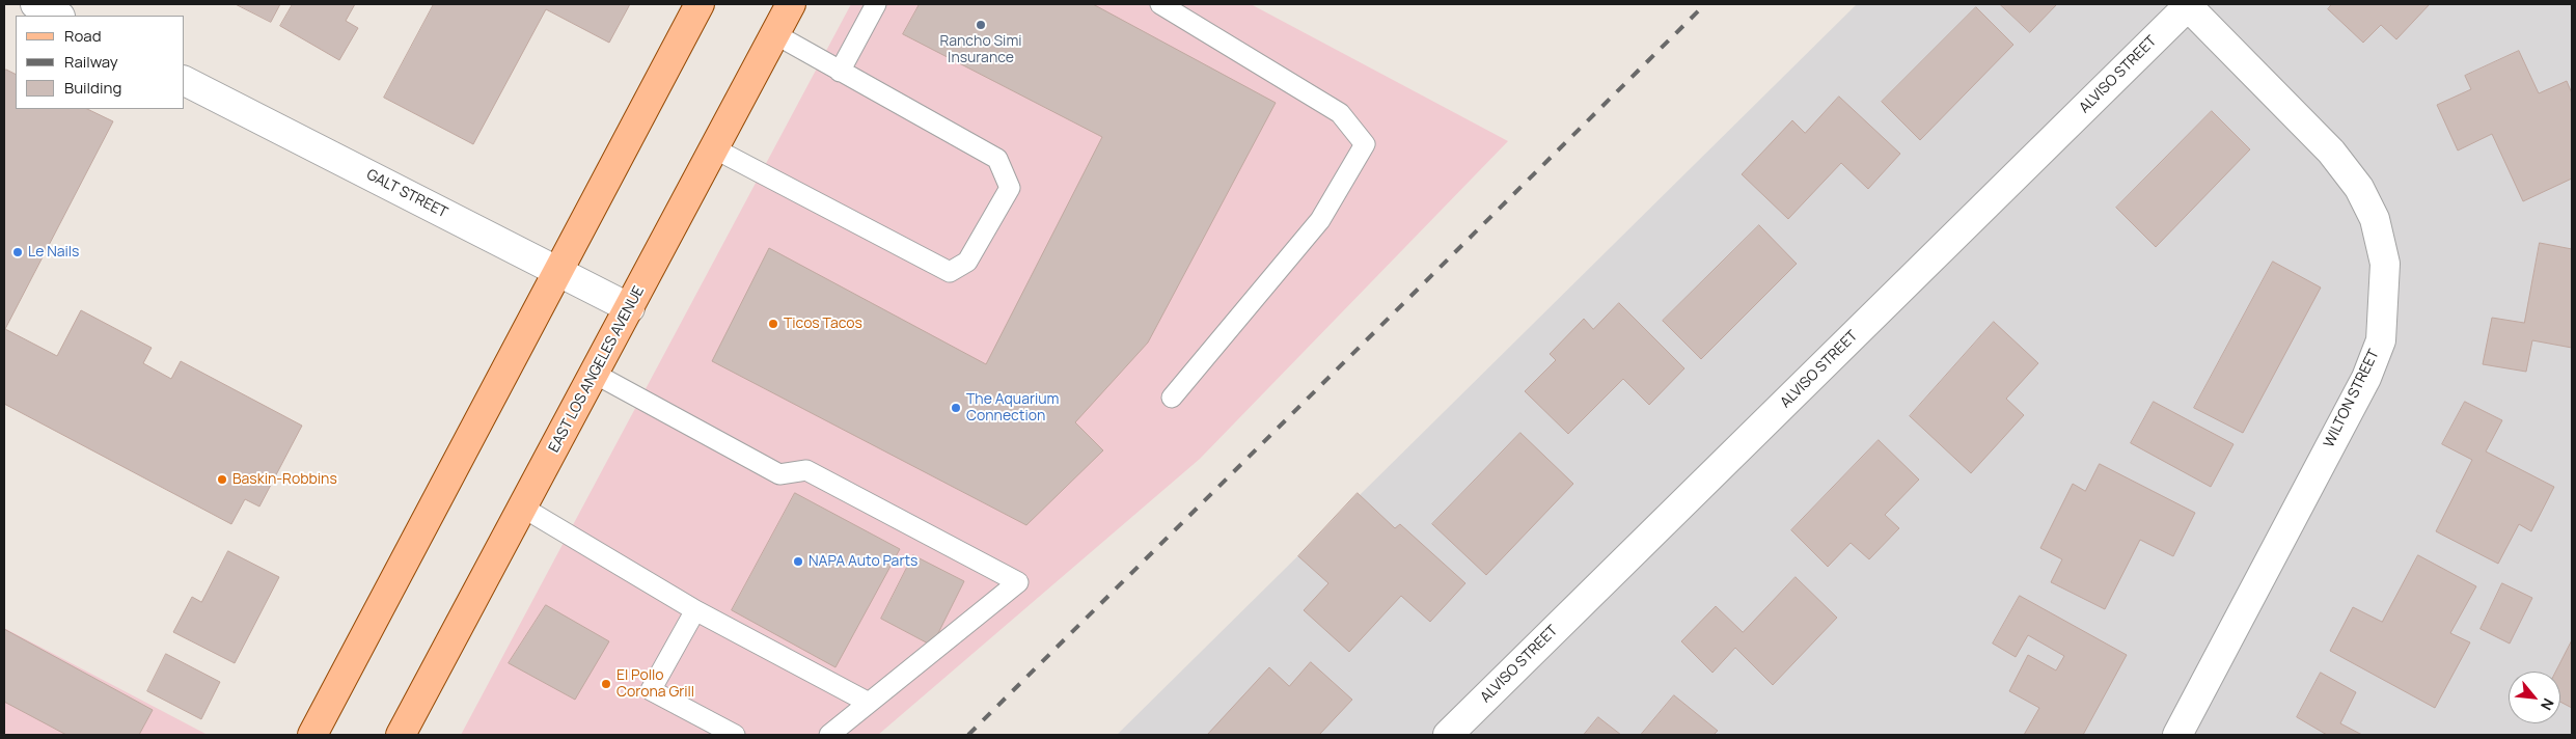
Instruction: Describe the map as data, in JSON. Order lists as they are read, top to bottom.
{
  "streets": {
    "main road": ["EAST LOS ANGELES AVENUE"],
    "street": ["ALVISO STREET", "GALT STREET", "WILTON STREET"]
  },
  "crossings": [
    ["ALVISO STREET", "WILTON STREET"],
    ["GALT STREET", "EAST LOS ANGELES AVENUE"]
  ],
  "places": [
    "Rancho Simi Insurance",
    "Le Nails",
    "Ticos Tacos",
    "The Aquarium Connection",
    "Baskin-Robbins",
    "NAPA Auto Parts",
    "El Pollo Corona Grill"
  ],
  "legend": ["Road", "Railway", "Building"],
  "north": "bottom right"
}
